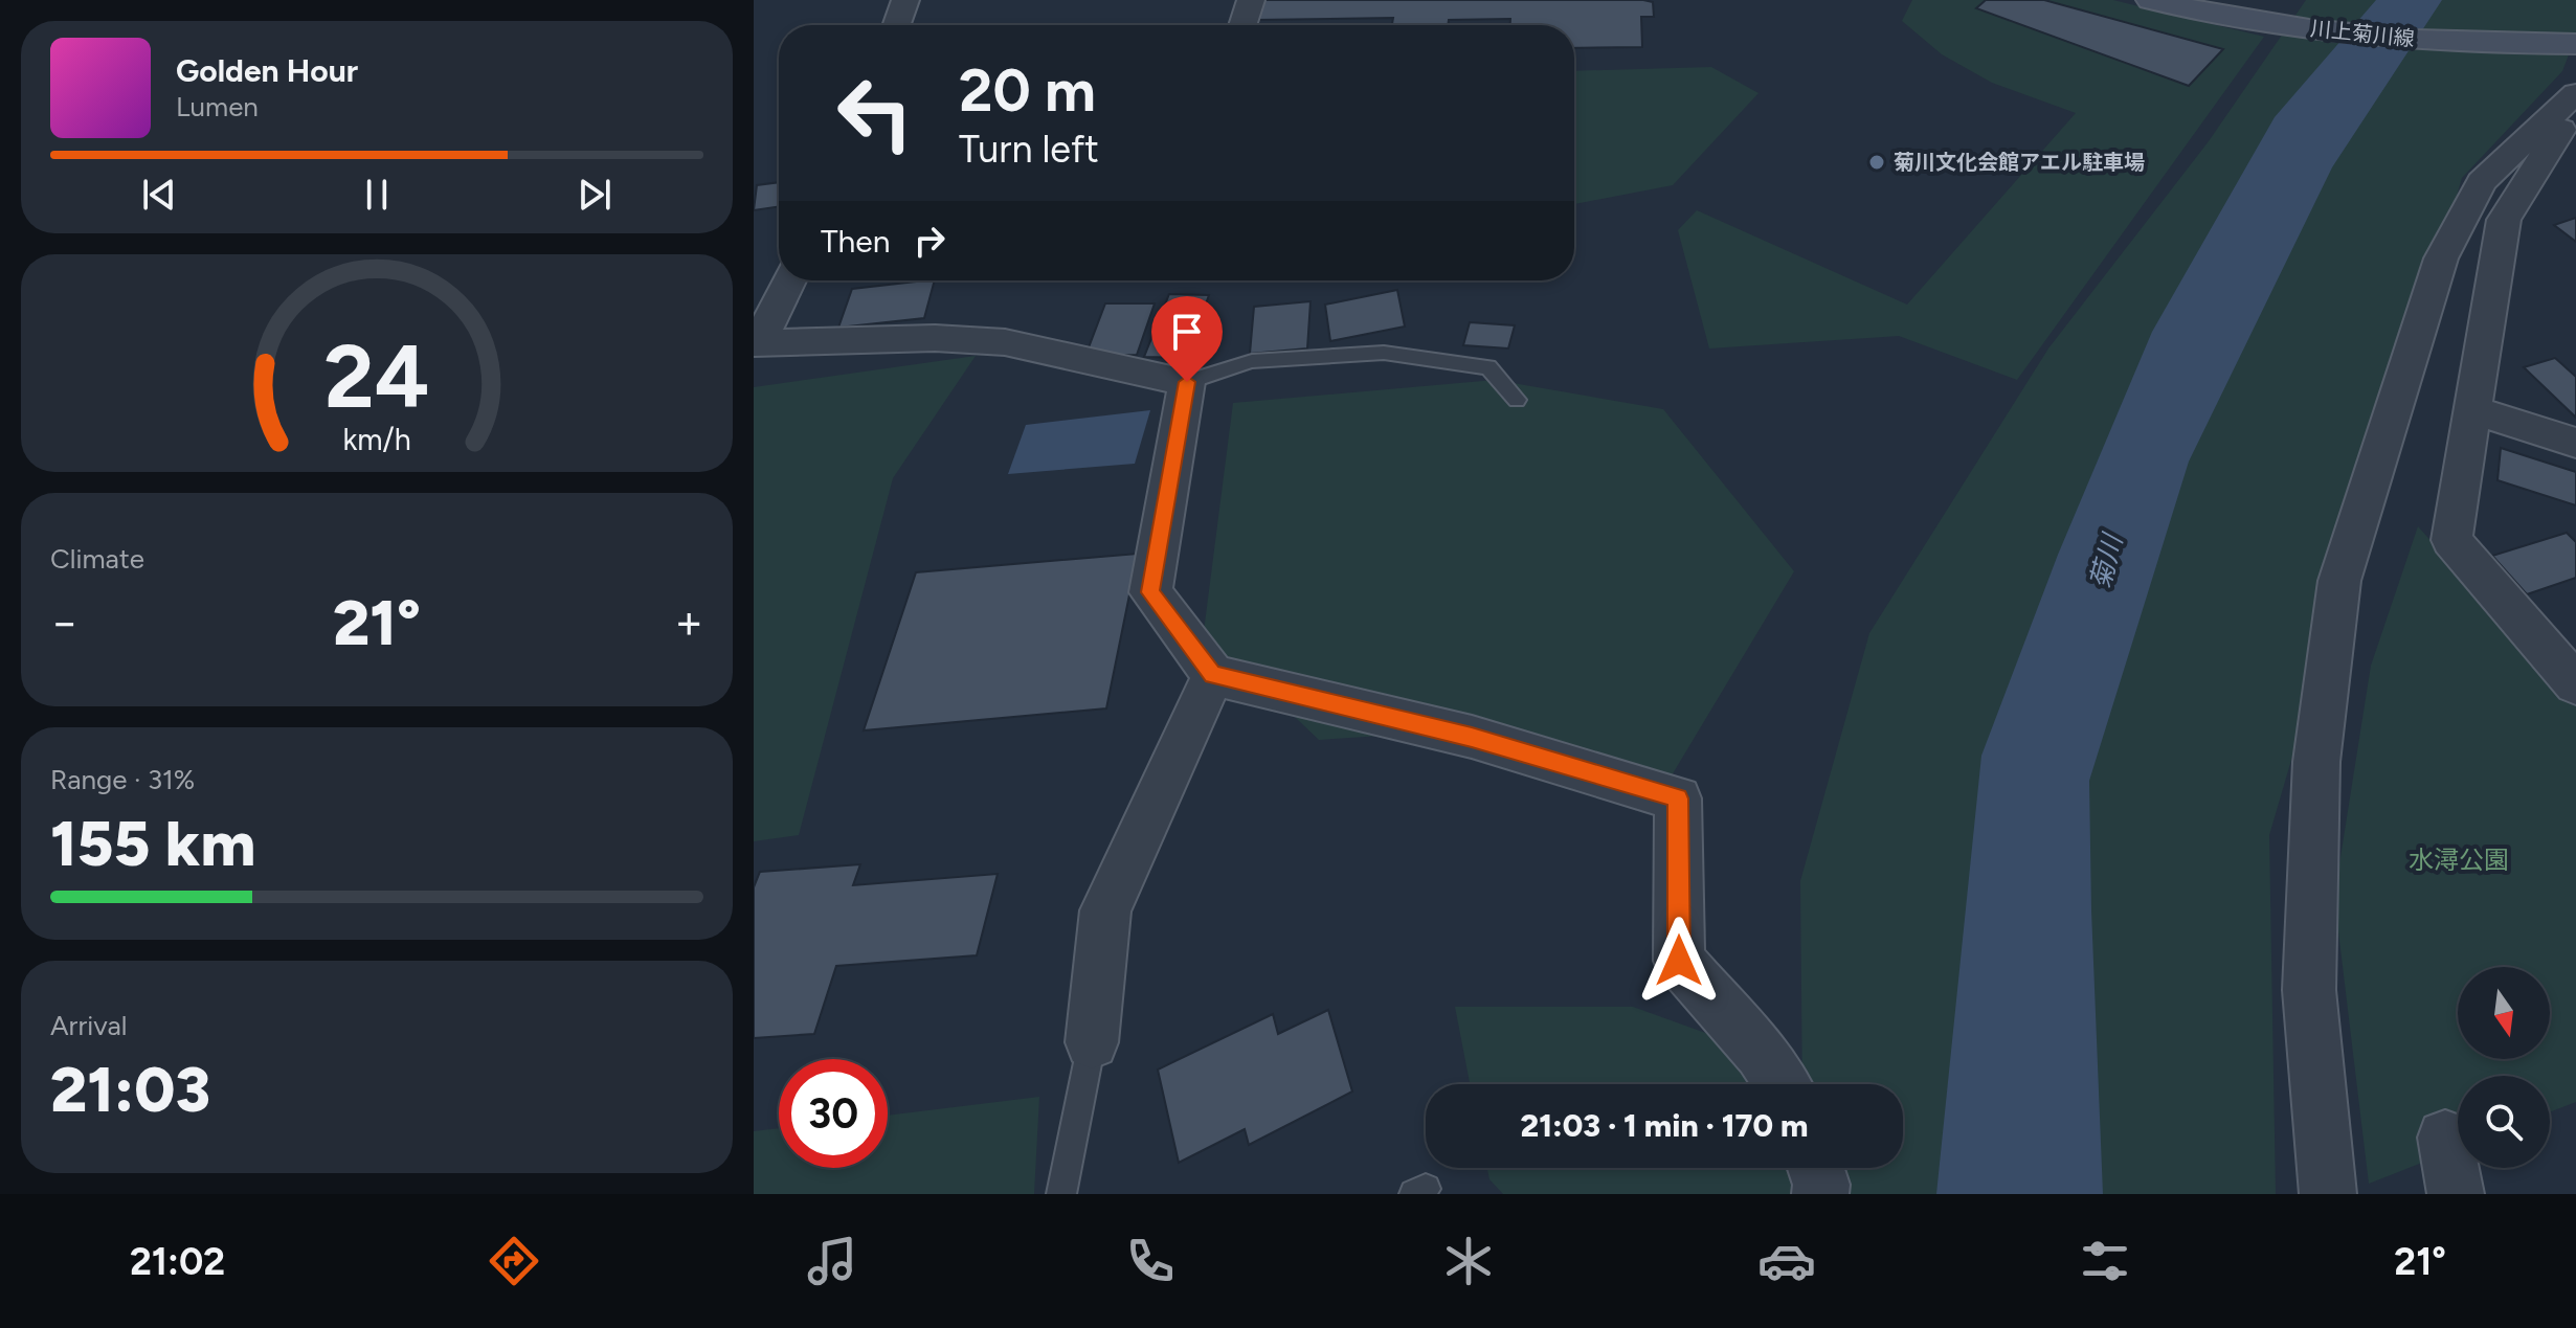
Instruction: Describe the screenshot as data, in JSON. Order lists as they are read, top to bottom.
{
  "streets": {
    "main road": ["川上菊川線"]
  },
  "water": ["菊川"],
  "parks": ["水潯公園"],
  "places": ["菊川文化会館アエル駐車場"],
  "north": "bottom",
  "page": {
    "turn": ["20 m", "Turn left"],
    "song": ["Golden Hour", "Lumen"],
    "then": "Then",
    "tile": [
      "Climate",
      ["Range · 31%", "155 km"],
      ["Arrival", "21:03"]
    ],
    "heat": ["−", "21°", "+"],
    "limit": "30",
    "trip": "21:03 · 1 min · 170 m",
    "tabs": ["21:02", "21°"],
    "gauge": ["24", "km/h"]
  }
}
